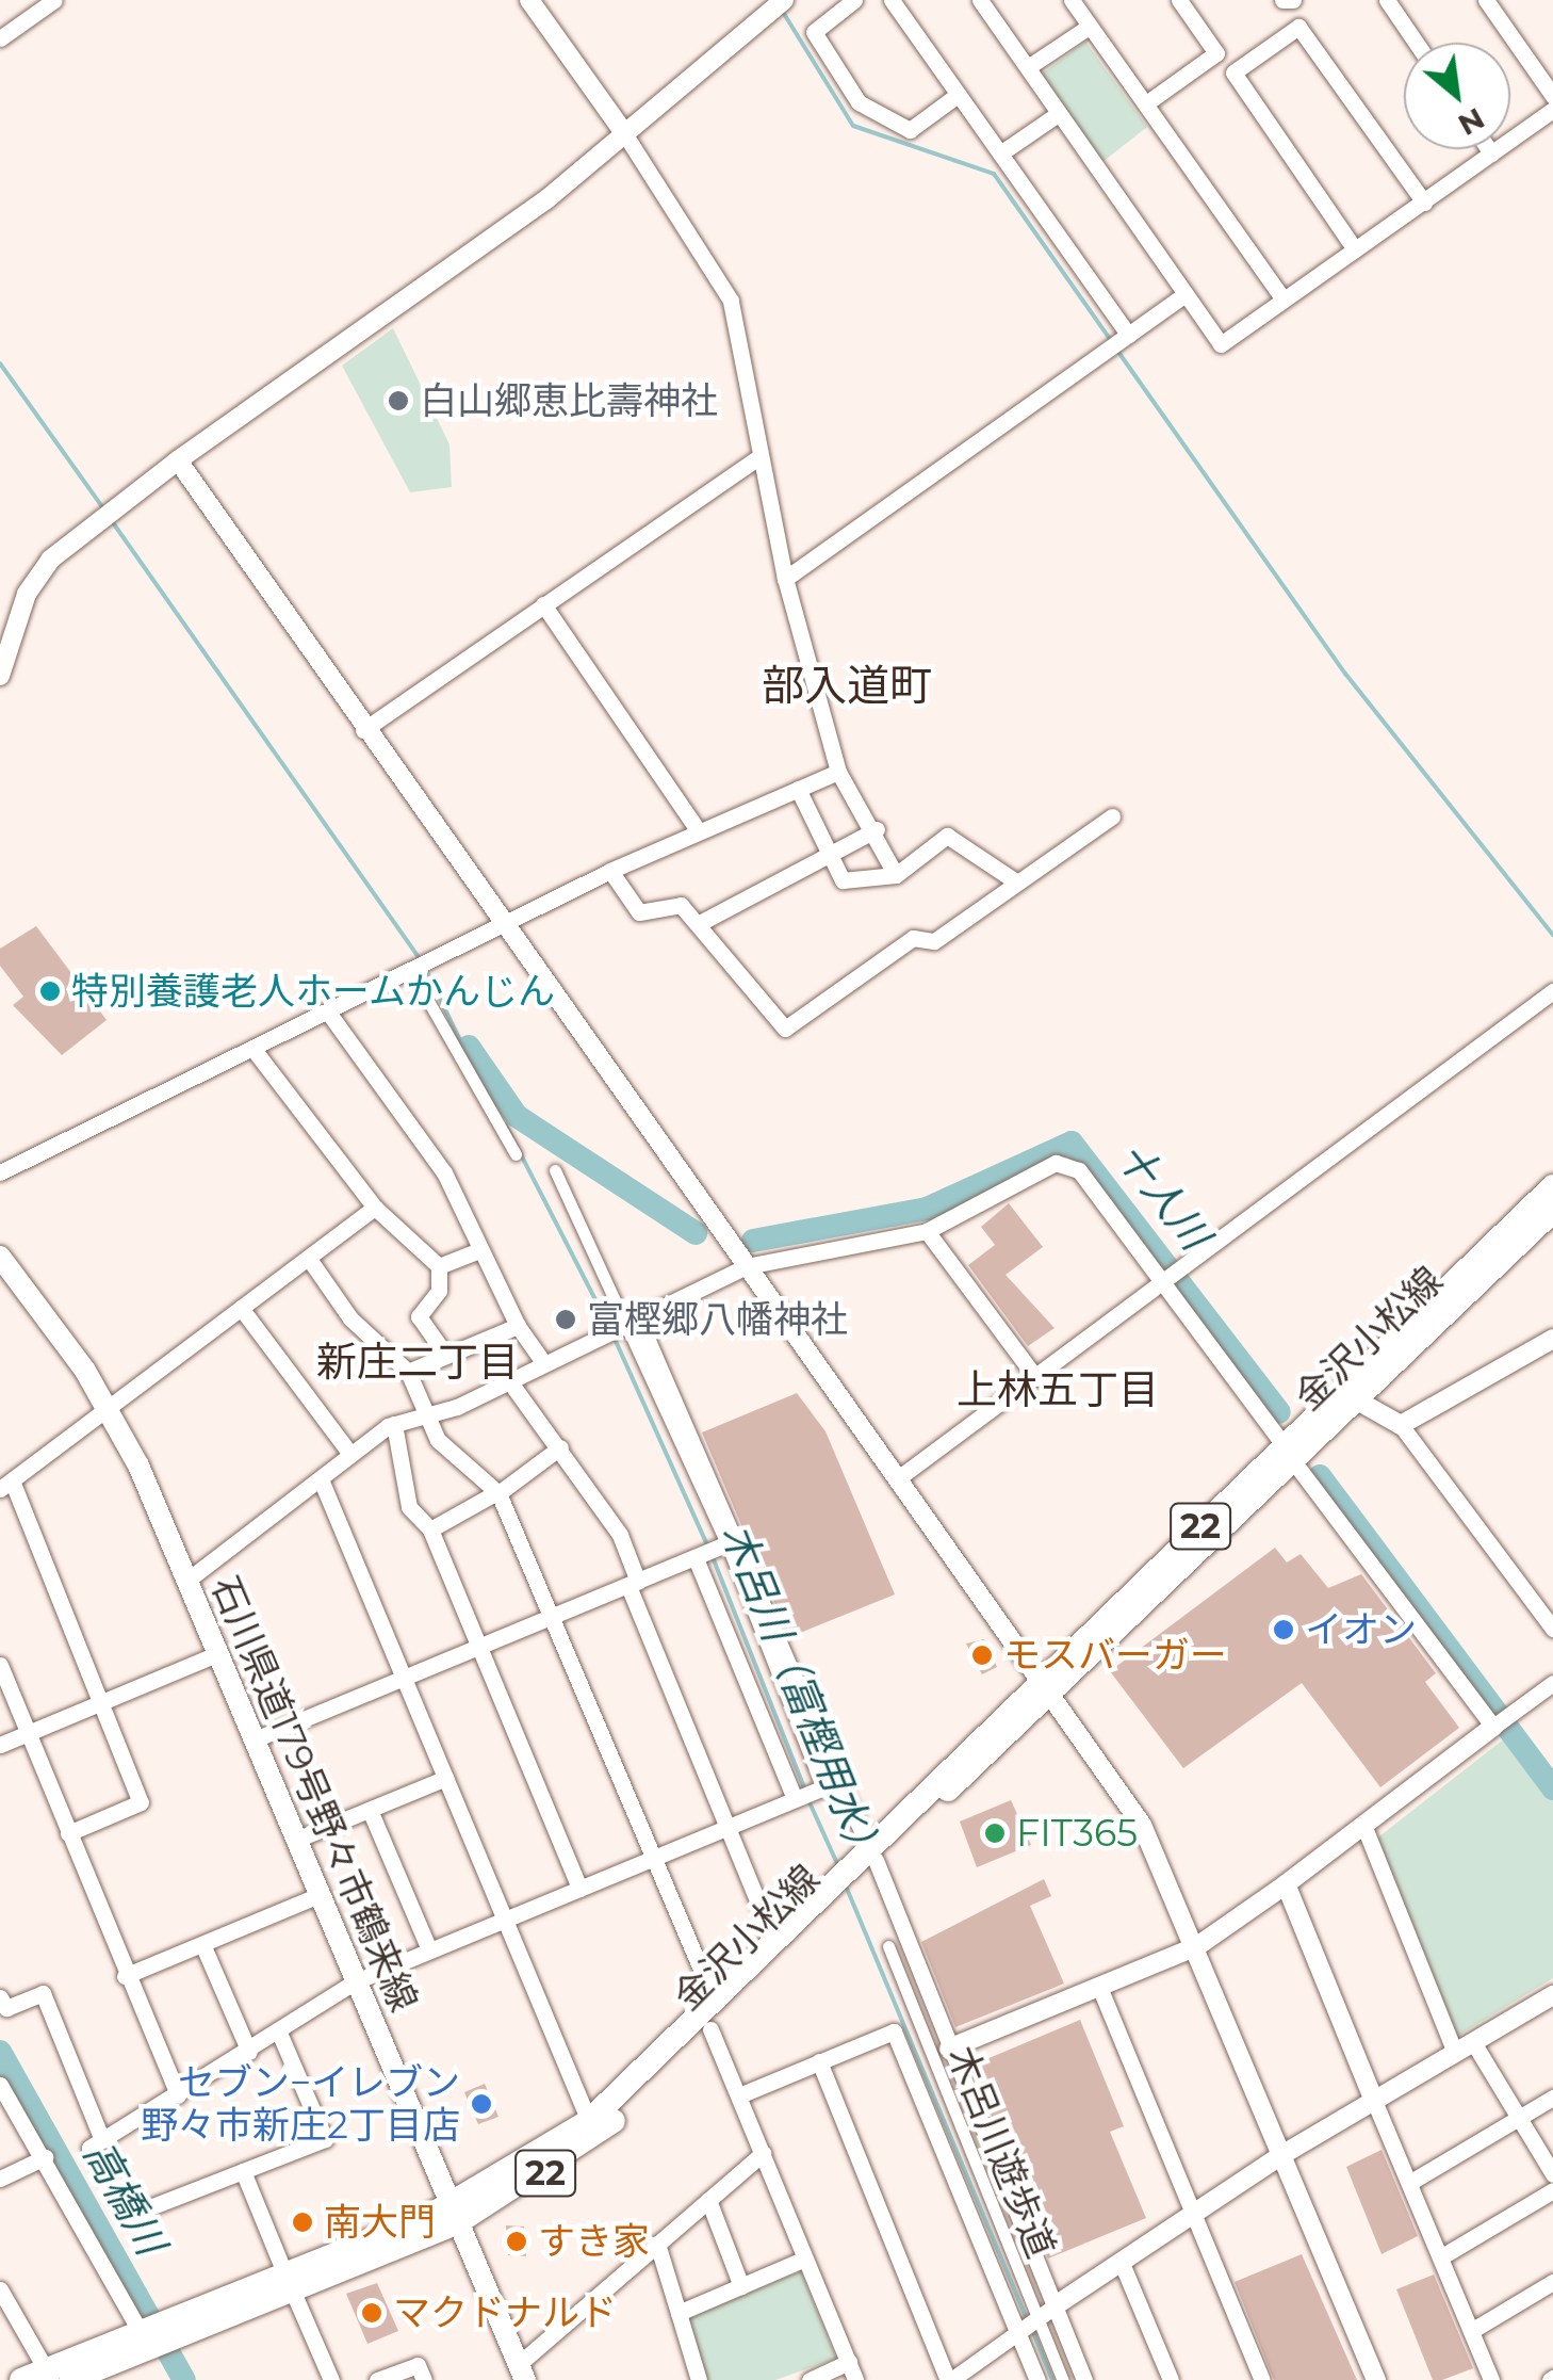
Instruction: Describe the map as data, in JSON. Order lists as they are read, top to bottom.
{
  "streets": {
    "main road": ["金沢小松線", "22", "石川県道179号野々市鶴来線"],
    "street": ["木呂川遊歩道"]
  },
  "crossings": [
    ["金沢小松線", "石川県道179号野々市鶴来線"]
  ],
  "districts": ["部入道町", "新庄二丁目", "上林五丁目"],
  "water": ["十人川", "木呂川（富樫用水）", "高橋川"],
  "places": [
    "白山郷恵比壽神社",
    "特別養護老人ホームかんじん",
    "富樫郷八幡神社",
    "イオン",
    "モスバーガー",
    "FIT365",
    "セブン−イレブン 野々市新庄2丁目店",
    "南大門",
    "すき家",
    "マクドナルド"
  ],
  "north": "bottom right"
}
